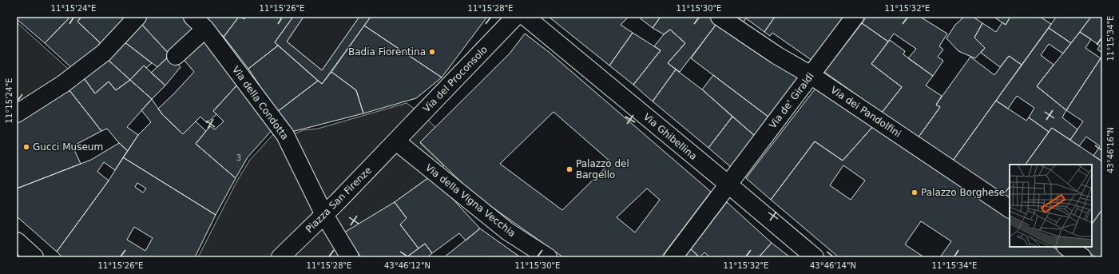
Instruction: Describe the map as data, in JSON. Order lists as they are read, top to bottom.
{
  "streets": {
    "street": [
      "Via del Proconsolo",
      "Via de' Giraldi",
      "Via della Condotta",
      "Via dei Pandolfini",
      "Via Ghibellina",
      "Piazza San Firenze",
      "Via della Vigna Vecchia"
    ]
  },
  "crossings": [
    ["Via del Proconsolo", "Piazza San Firenze"],
    ["Via del Proconsolo", "Via della Vigna Vecchia"],
    ["Via de' Giraldi", "Via dei Pandolfini"],
    ["Via de' Giraldi", "Via Ghibellina"],
    ["Via della Condotta", "Piazza San Firenze"],
    ["Piazza San Firenze", "Via della Vigna Vecchia"]
  ],
  "places": [
    "Badia Fiorentina",
    "Gucci Museum",
    "Palazzo del Bargello",
    "Palazzo Borghese"
  ],
  "house_numbers": ["3"],
  "coordinates": [
    "11°15'24\"E",
    "11°15'26\"E",
    "11°15'28\"E",
    "11°15'30\"E",
    "11°15'32\"E",
    "11°15'34\"E",
    "43°46'16\"N",
    "43°46'12\"N",
    "43°46'14\"N"
  ]
}
